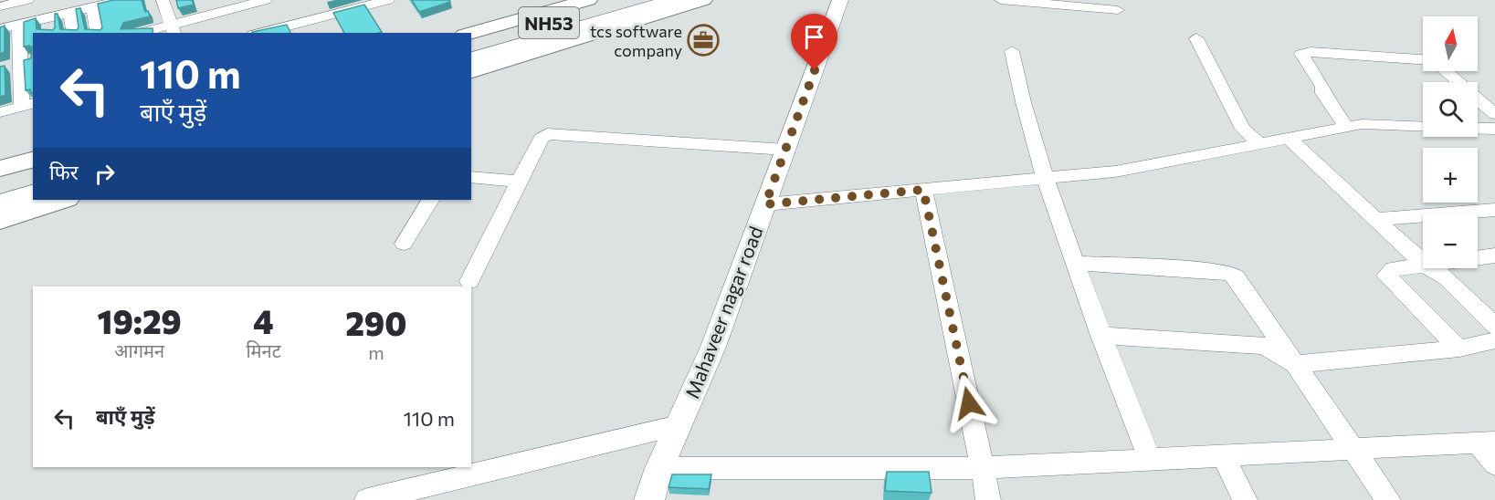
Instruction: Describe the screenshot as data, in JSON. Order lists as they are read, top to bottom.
{
  "streets": {
    "highway": ["NH53"],
    "street": ["Mahaveer nagar road"]
  },
  "places": {
    "office": ["tcs software company"]
  },
  "north": "top",
  "page": {
    "map_buttons": ["+", "−"],
    "turn": ["110 m", "बाएँ मुड़ें"],
    "then": "फिर",
    "eta": [
      "19:29",
      "आगमन",
      "4",
      "मिनट",
      "290",
      "m"
    ],
    "list": [
      {
        "name": "बाएँ मुड़ें",
        "value": "110 m"
      }
    ]
  }
}
